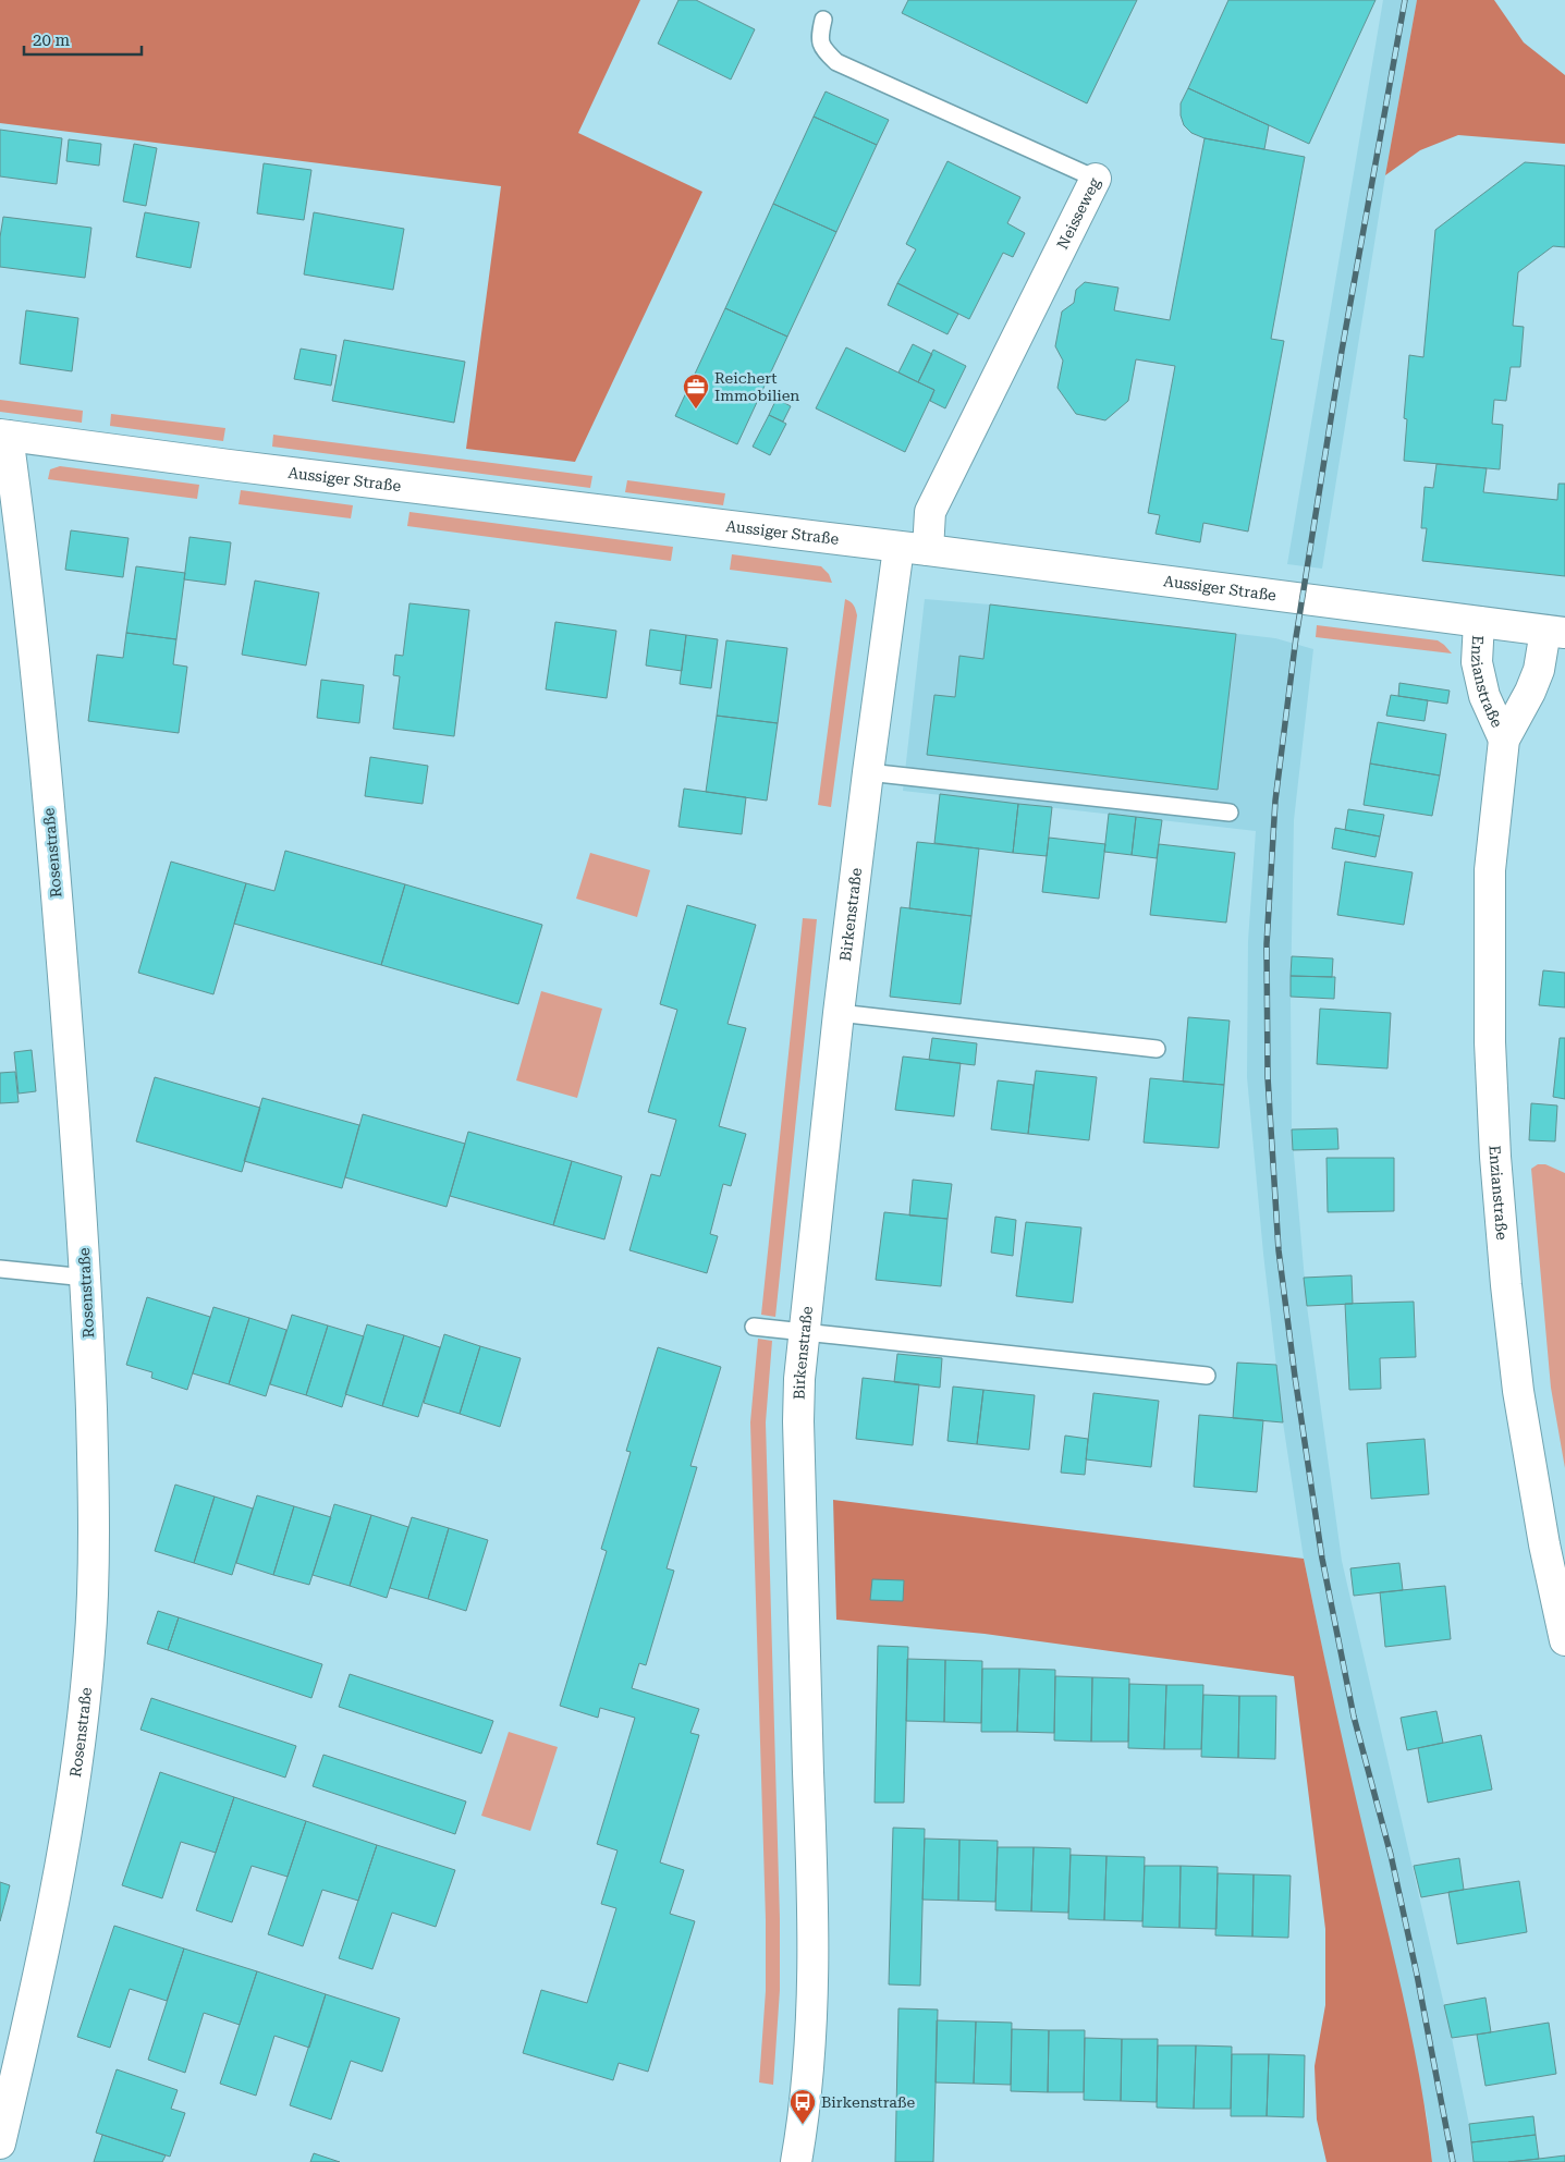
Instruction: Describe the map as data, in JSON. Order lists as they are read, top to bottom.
{
  "streets": {
    "street": [
      "Neisseweg",
      "Aussiger Straße",
      "Enzianstraße",
      "Rosenstraße",
      "Birkenstraße"
    ]
  },
  "crossings": [
    ["Neisseweg", "Aussiger Straße"],
    ["Aussiger Straße", "Enzianstraße"],
    ["Aussiger Straße", "Rosenstraße"],
    ["Aussiger Straße", "Birkenstraße"]
  ],
  "places": {
    "office": ["Reichert Immobilien"],
    "bus stop": ["Birkenstraße"]
  },
  "scale_bar": "20 m"
}
